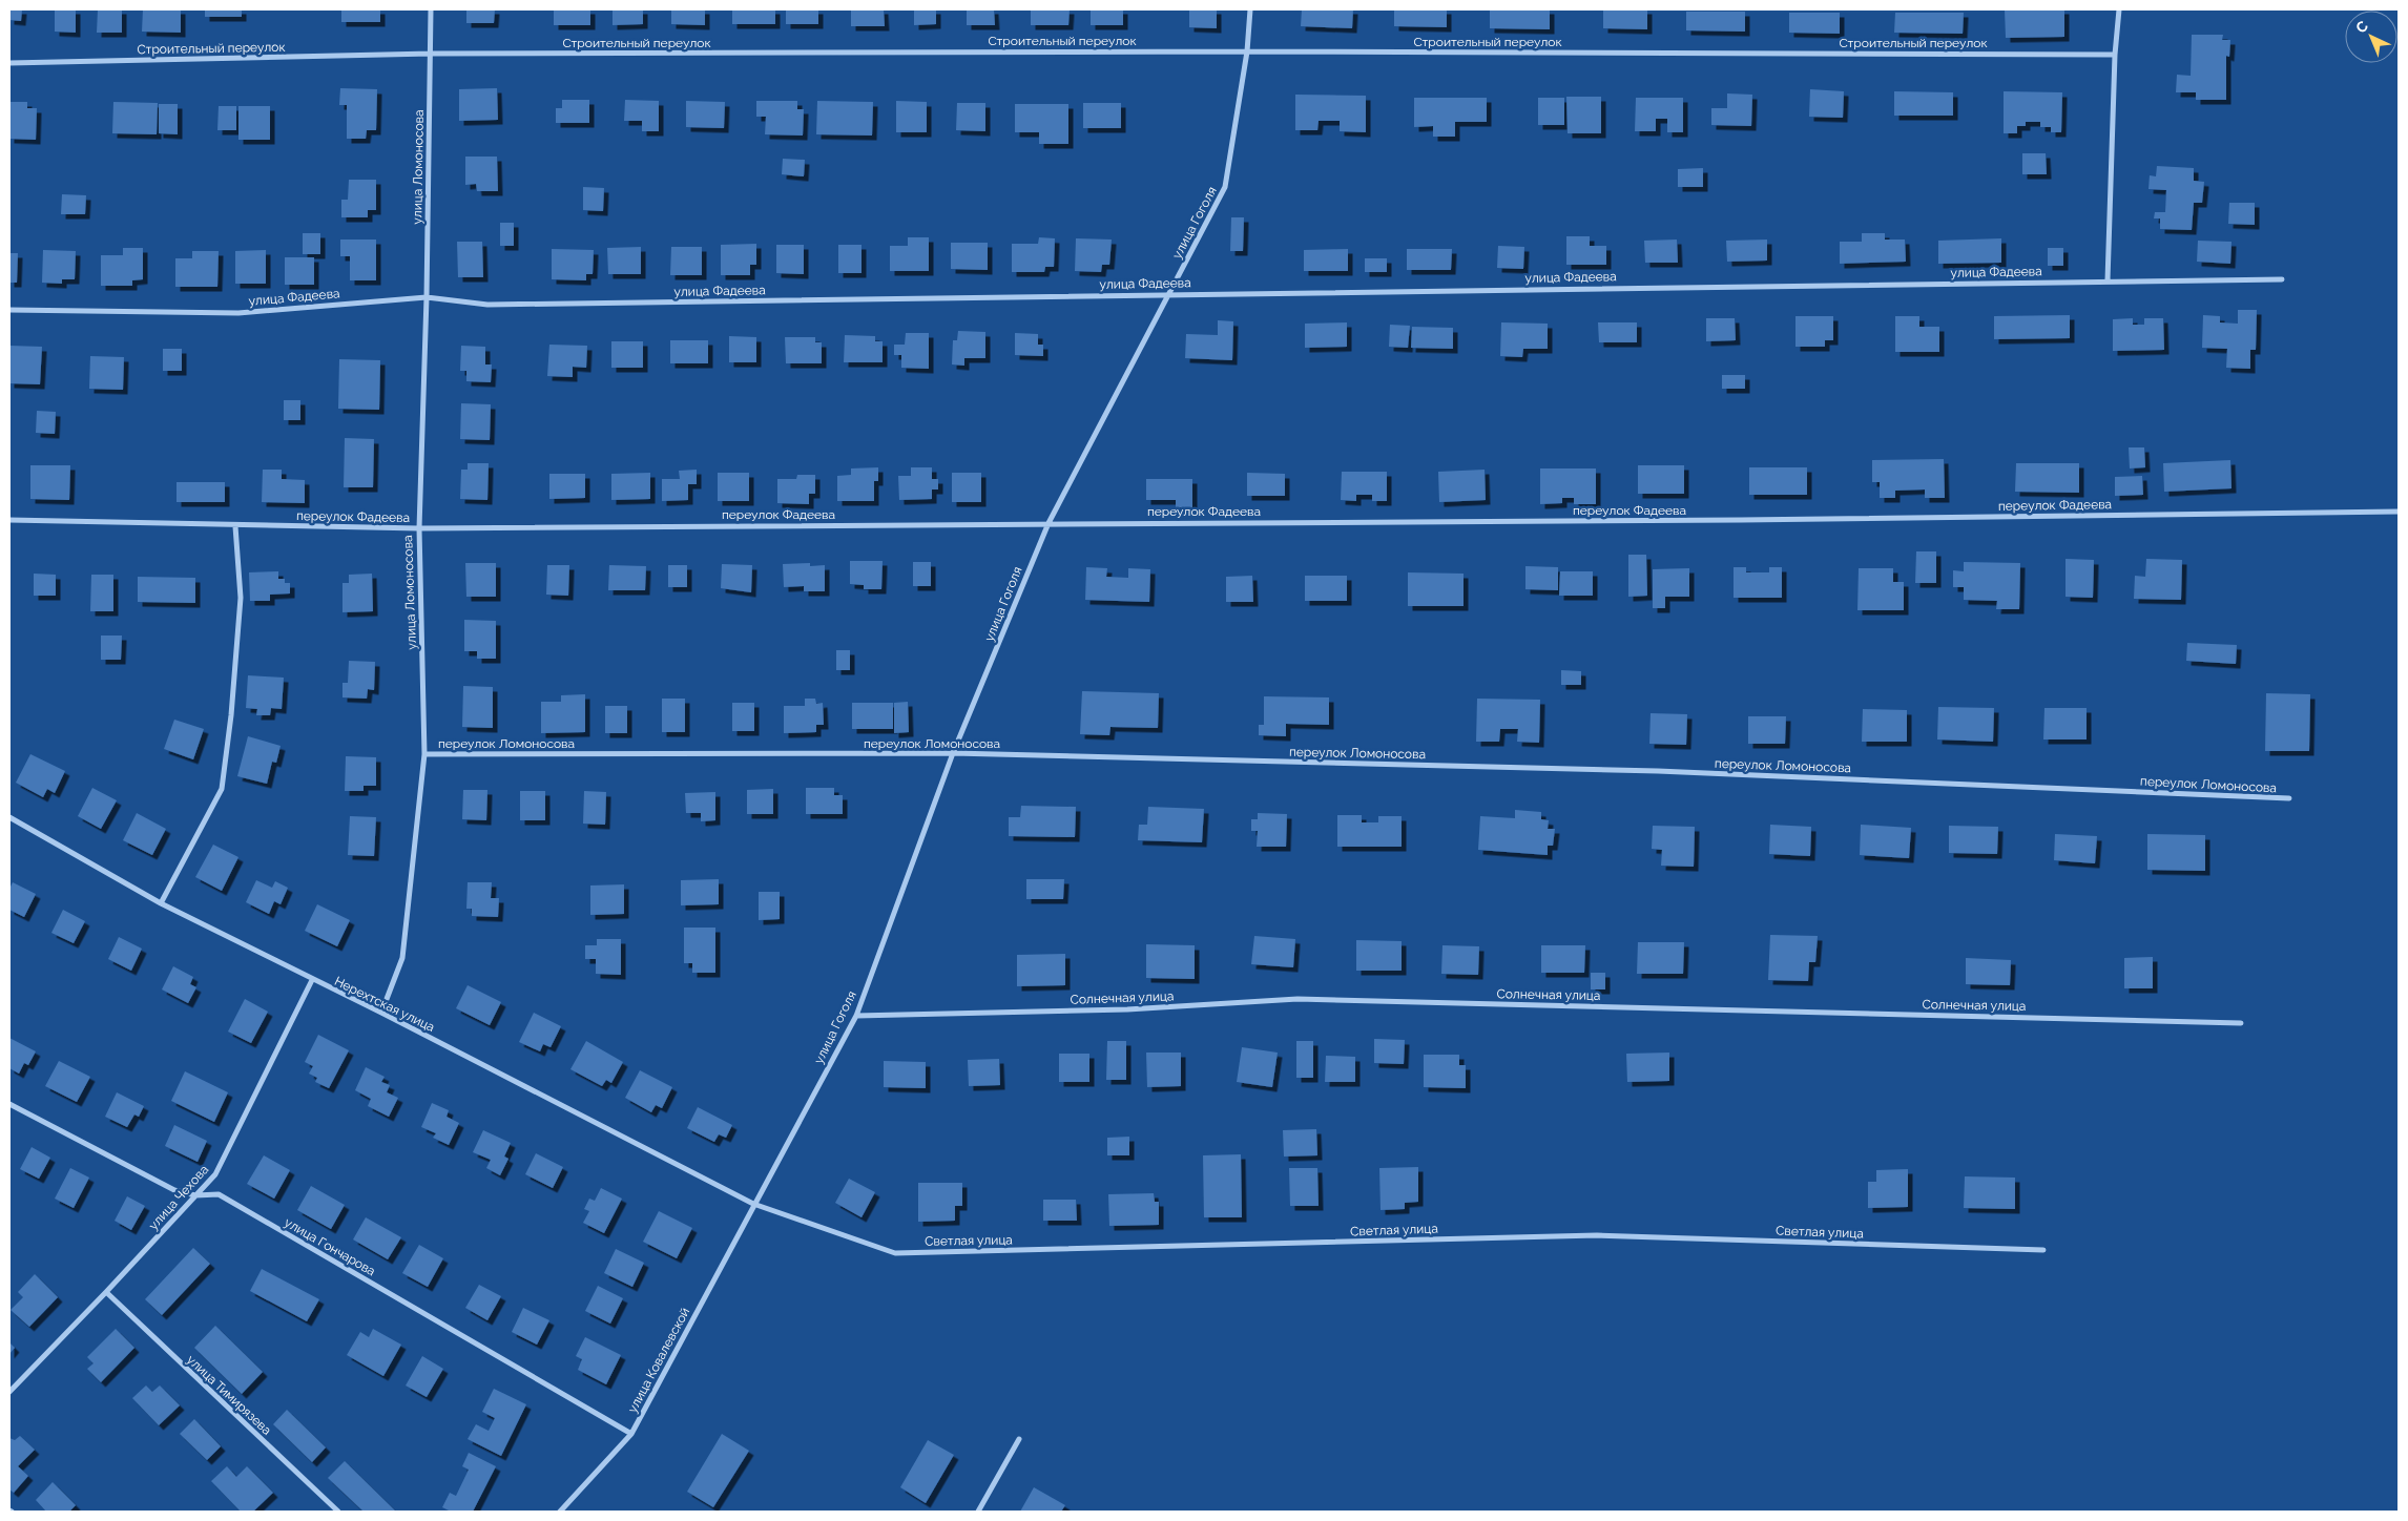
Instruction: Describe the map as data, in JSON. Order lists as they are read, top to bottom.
{
  "streets": {
    "street": [
      "Строительный переулок",
      "улица Ломоносова",
      "улица Гоголя",
      "улица Фадеева",
      "переулок Фадеева",
      "переулок Ломоносова",
      "Солнечная улица",
      "Нерехтская улица",
      "улица Чехова",
      "Светлая улица",
      "улица Гончарова",
      "улица Ковалевской",
      "улица Тимирязева"
    ]
  },
  "crossings": [
    ["Строительный переулок", "улица Ломоносова"],
    ["Строительный переулок", "улица Гоголя"],
    ["улица Ломоносова", "улица Фадеева"],
    ["улица Ломоносова", "переулок Фадеева"],
    ["улица Ломоносова", "переулок Ломоносова"],
    ["улица Ломоносова", "Нерехтская улица"],
    ["улица Гоголя", "улица Фадеева"],
    ["улица Гоголя", "переулок Фадеева"],
    ["улица Гоголя", "переулок Ломоносова"],
    ["улица Гоголя", "Солнечная улица"],
    ["улица Гоголя", "Нерехтская улица"],
    ["улица Гоголя", "Светлая улица"],
    ["улица Гоголя", "улица Ковалевской"],
    ["Нерехтская улица", "улица Чехова"],
    ["Нерехтская улица", "Светлая улица"],
    ["Нерехтская улица", "улица Ковалевской"],
    ["улица Чехова", "улица Гончарова"],
    ["улица Чехова", "улица Тимирязева"],
    ["Светлая улица", "улица Ковалевской"],
    ["улица Гончарова", "улица Ковалевской"]
  ],
  "north": "top left"
}
